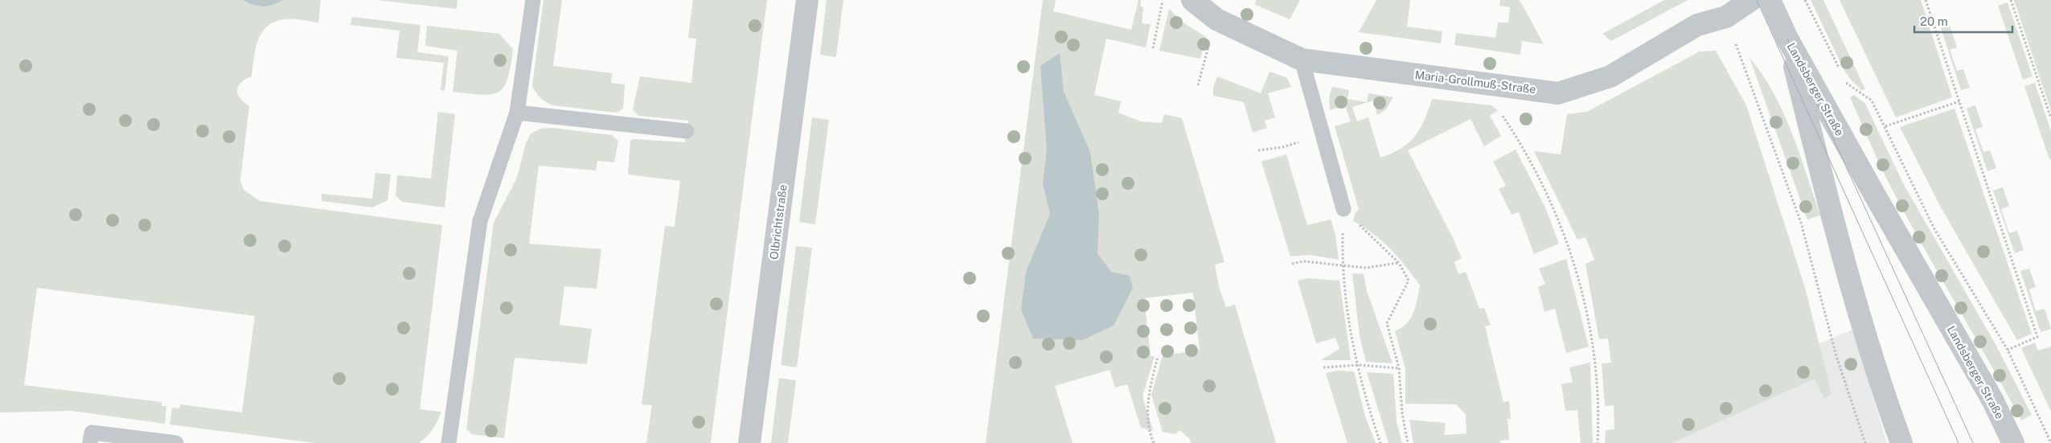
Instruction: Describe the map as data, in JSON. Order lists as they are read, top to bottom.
{
  "streets": {
    "street": ["Maria-Grollmuß-Straße", "Landsberger Straße", "Olbrichtstraße"]
  },
  "scale_bar": "20 m"
}
